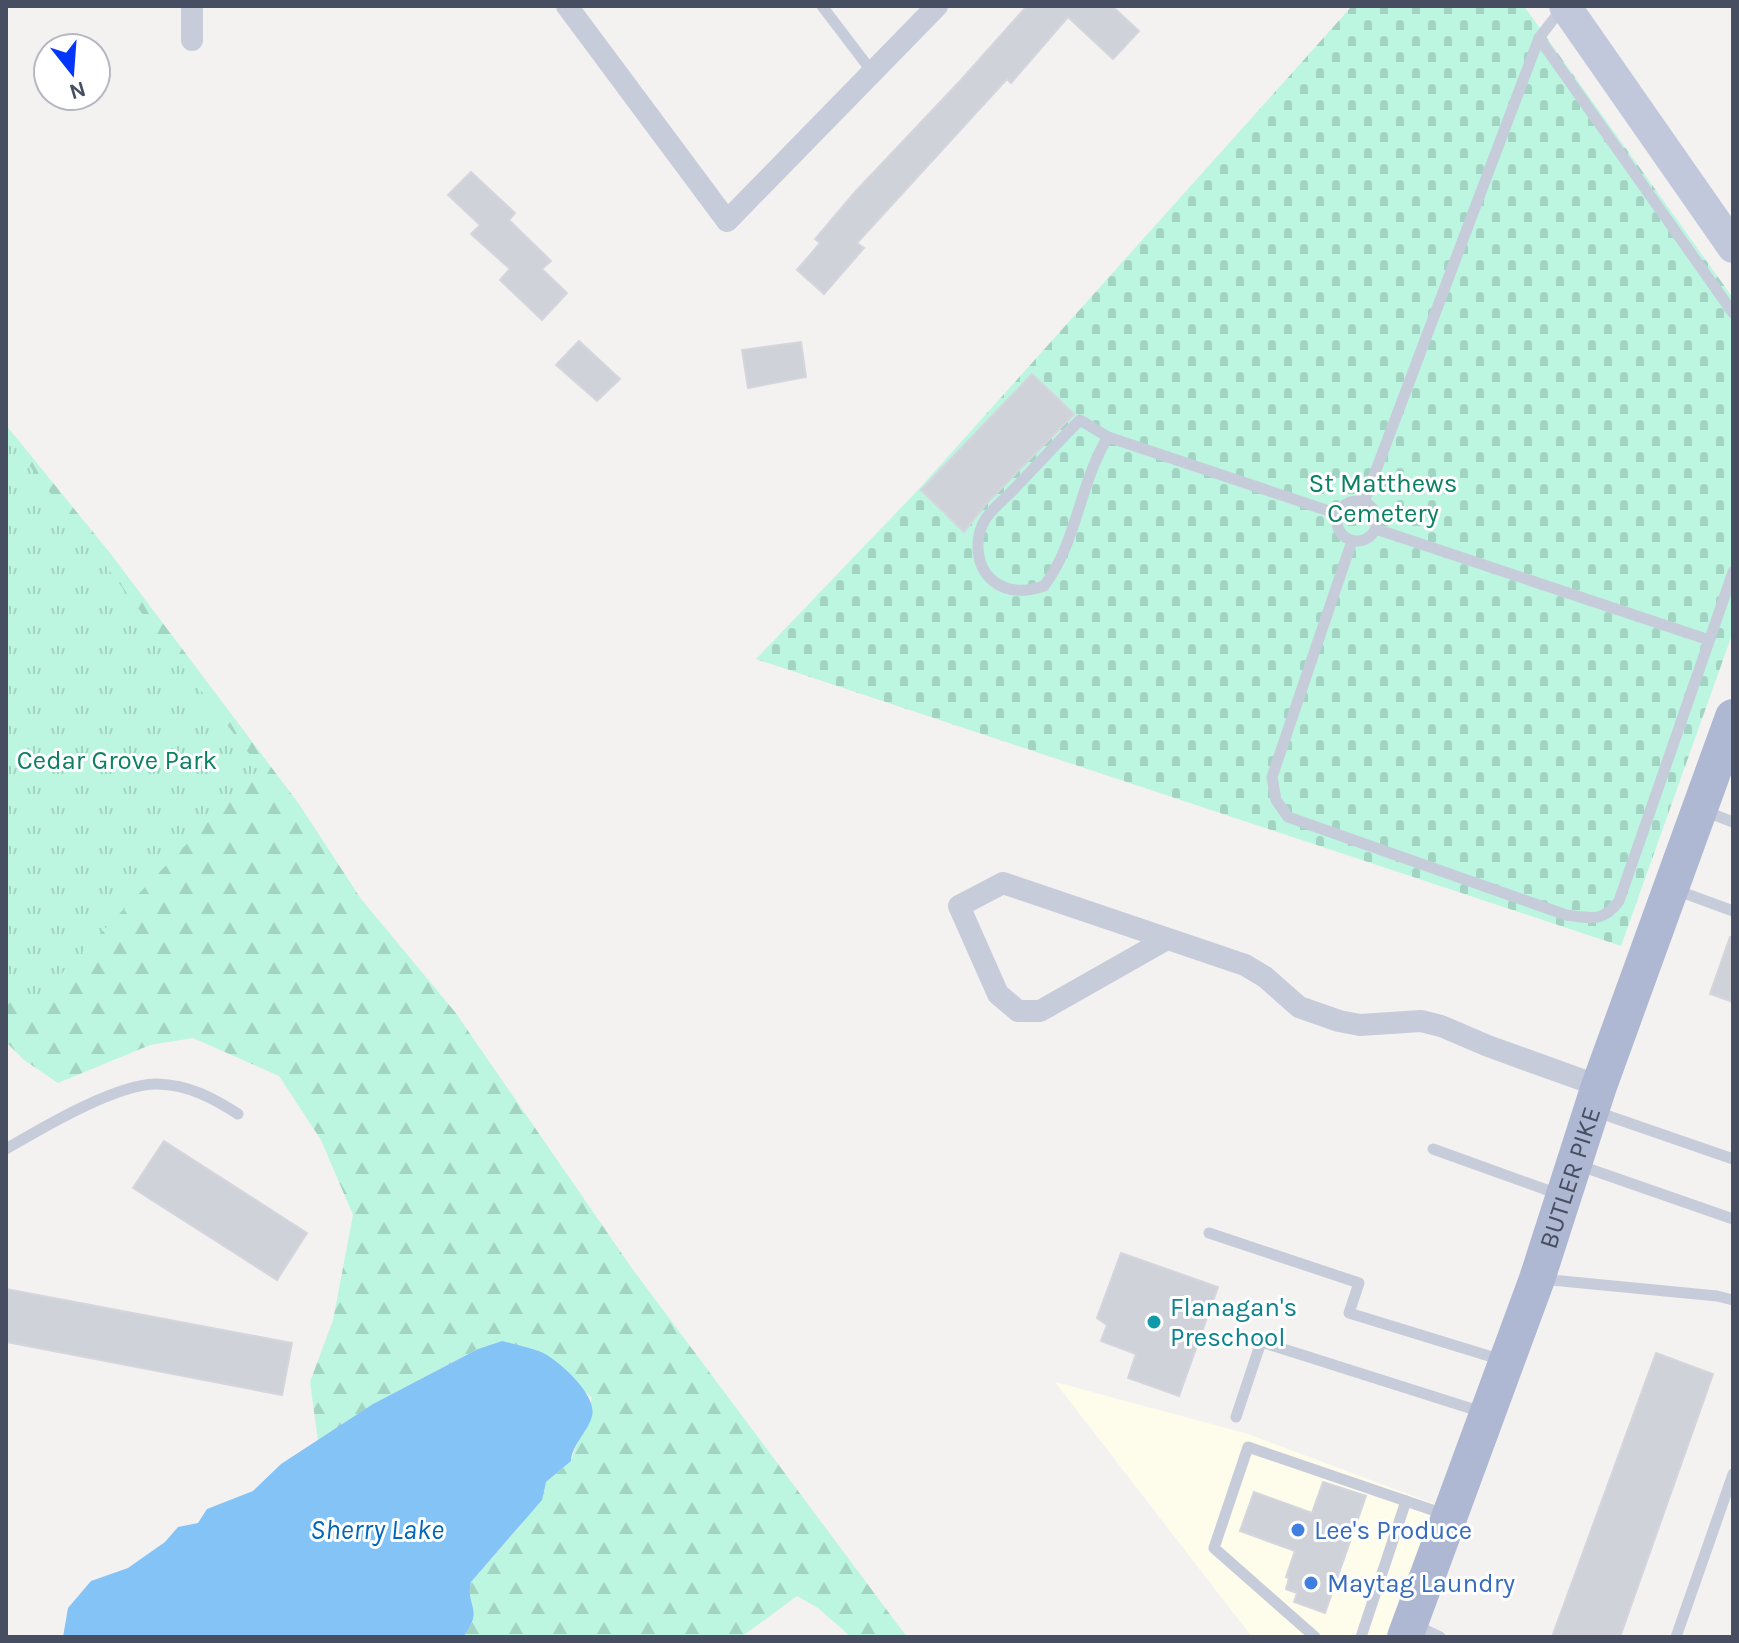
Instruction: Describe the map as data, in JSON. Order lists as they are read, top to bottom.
{
  "streets": {
    "main road": ["BUTLER PIKE"]
  },
  "water": ["Sherry Lake"],
  "parks": ["St Matthews Cemetery", "Cedar Grove Park"],
  "places": ["Flanagan's Preschool", "Lee's Produce", "Maytag Laundry"],
  "north": "bottom"
}
